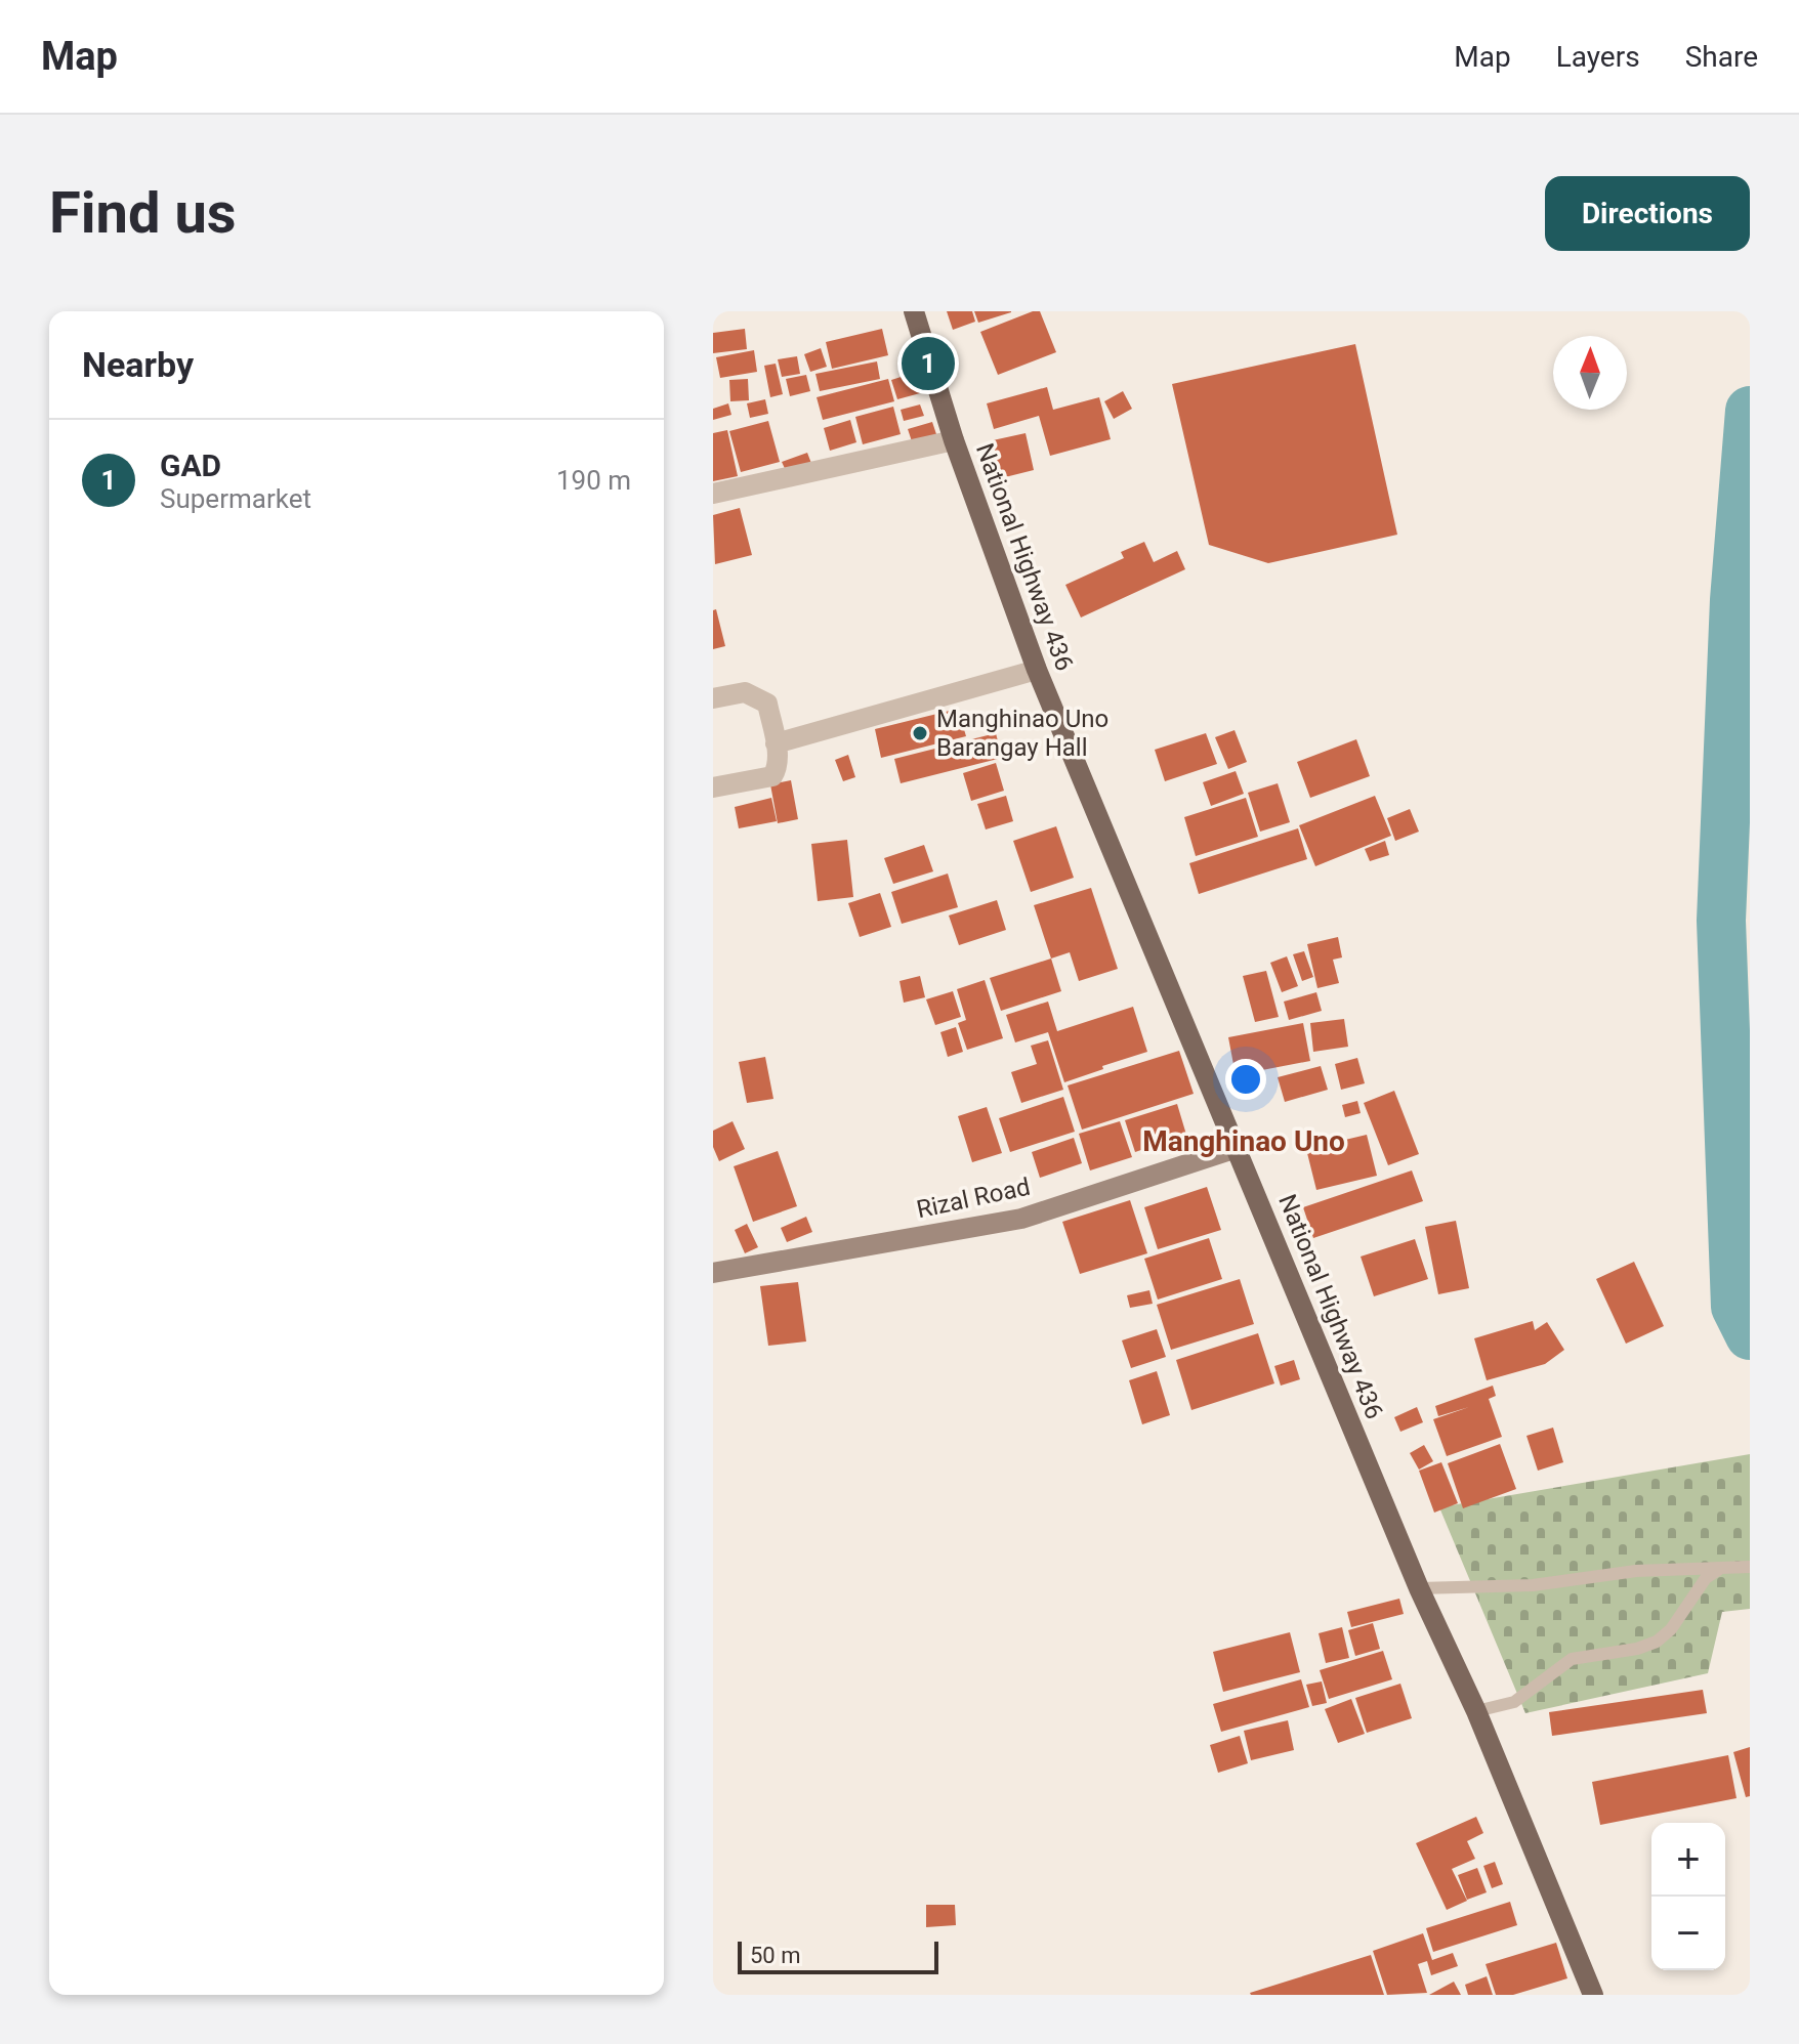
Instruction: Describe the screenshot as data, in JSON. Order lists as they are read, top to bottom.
{
  "streets": {
    "main road": ["National Highway 436"],
    "street": ["Rizal Road"]
  },
  "crossings": [
    ["National Highway 436", "Rizal Road"]
  ],
  "districts": ["Manghinao Uno"],
  "places": ["Manghinao Uno Barangay Hall"],
  "scale_bar": "50 m",
  "north": "top",
  "page": {
    "header": "Map",
    "nav": ["Map", "Layers", "Share"],
    "buttons": "Directions",
    "title": "Find us",
    "heading": "Nearby",
    "pins": "1",
    "list": [
      {
        "mark": "1",
        "name": "GAD",
        "note": "Supermarket",
        "value": "190 m"
      }
    ],
    "map_buttons": ["+", "−"],
    "scale": "50 m"
  }
}
